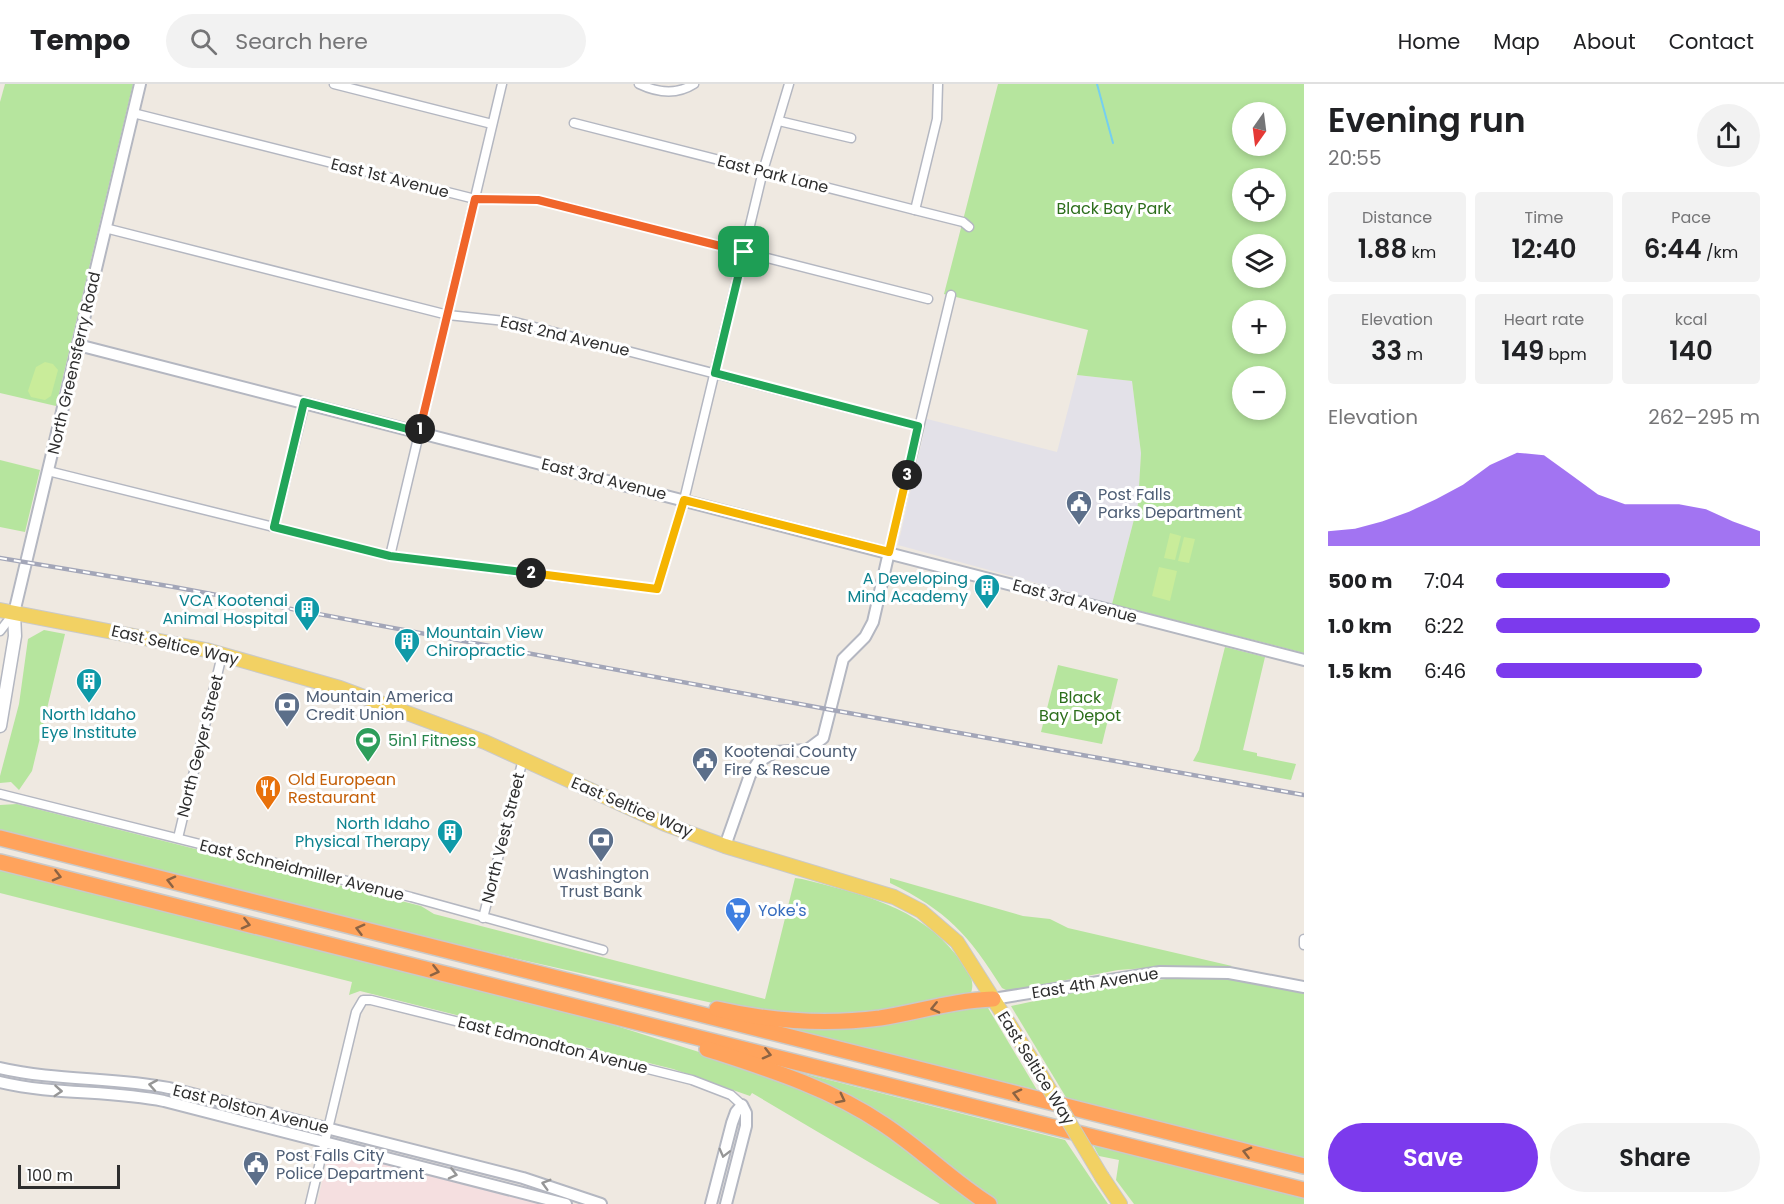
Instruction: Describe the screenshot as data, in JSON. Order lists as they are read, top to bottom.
{
  "streets": {
    "main road": ["North Greensferry Road", "East Seltice Way"],
    "street": [
      "East Park Lane",
      "East 1st Avenue",
      "East 2nd Avenue",
      "East 3rd Avenue",
      "North Geyer Street",
      "North Vest Street",
      "East Schneidmiller Avenue",
      "East 4th Avenue",
      "East Edmondton Avenue",
      "East Polston Avenue"
    ]
  },
  "crossings": [
    ["East 1st Avenue", "North Greensferry Road"],
    ["East 2nd Avenue", "North Greensferry Road"],
    ["North Greensferry Road", "East 3rd Avenue"],
    ["North Greensferry Road", "East Seltice Way"],
    ["East Seltice Way", "North Geyer Street"],
    ["East Seltice Way", "North Vest Street"],
    ["East Seltice Way", "East 4th Avenue"],
    ["North Geyer Street", "East Schneidmiller Avenue"],
    ["North Vest Street", "East Schneidmiller Avenue"],
    ["East Edmondton Avenue", "East Polston Avenue"]
  ],
  "parks": ["Black Bay Park", "Black Bay Depot"],
  "places": {
    "public building": ["Post Falls Parks Department", "Kootenai County Fire & Rescue", "Post Falls City Police Department"],
    "building": [
      "A Developing Mind Academy",
      "VCA Kootenai Animal Hospital",
      "Mountain View Chiropractic",
      "North Idaho Eye Institute",
      "North Idaho Physical Therapy"
    ],
    "bank": ["Mountain America Credit Union", "Washington Trust Bank"],
    "sports": ["5in1 Fitness"],
    "restaurant": ["Old European Restaurant"],
    "supermarket": ["Yoke's"]
  },
  "scale_bar": "100 m",
  "north": "bottom",
  "page": {
    "header": "Tempo",
    "search": "Search here",
    "nav": [
      "Home",
      "Map",
      "About",
      "Contact"
    ],
    "heading": ["Evening run", "20:55"],
    "map_buttons": ["+", "−"],
    "stats": [
      ["Distance", "1.88 km"],
      ["Time", "12:40"],
      ["Pace", "6:44 /km"],
      ["Elevation", "33 m"],
      ["Heart rate", "149 bpm"],
      ["kcal", "140"]
    ],
    "chart": ["Elevation", "262–295 m"],
    "pins": ["1", "3", "2"],
    "list": [
      {
        "name": "500 m",
        "note": "7:04"
      },
      {
        "name": "1.0 km",
        "note": "6:22"
      },
      {
        "name": "1.5 km",
        "note": "6:46"
      }
    ],
    "buttons": ["Save", "Share"],
    "scale": "100 m"
  }
}
